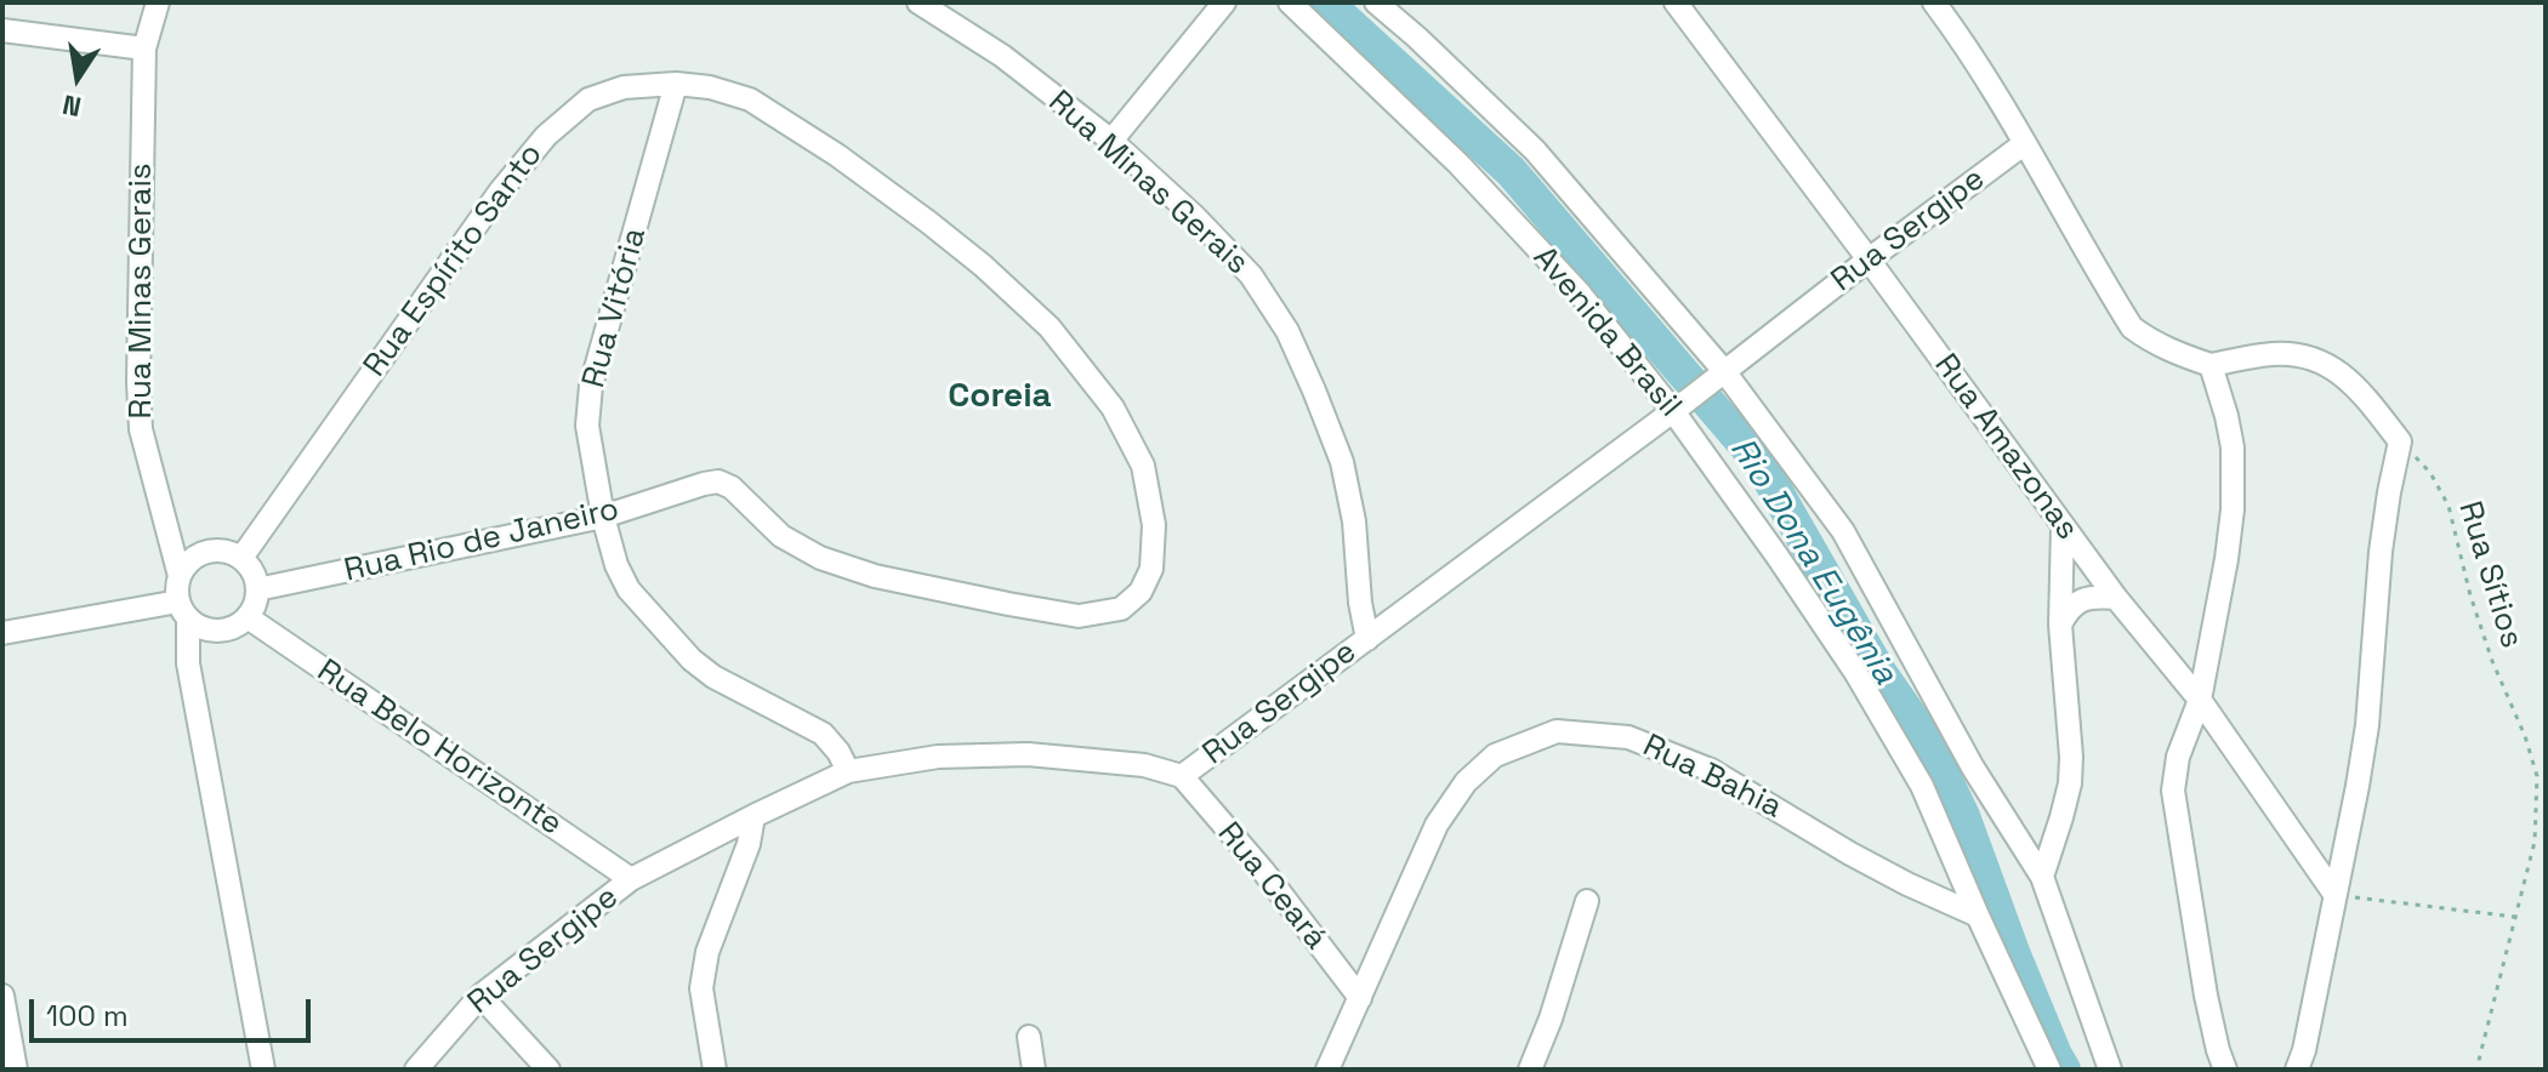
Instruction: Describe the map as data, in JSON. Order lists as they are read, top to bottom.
{
  "streets": {
    "street": [
      "Rua Minas Gerais",
      "Rua Sergipe",
      "Rua Espírito Santo",
      "Rua Vitória",
      "Avenida Brasil",
      "Rua Amazonas",
      "Rua Rio de Janeiro",
      "Rua Belo Horizonte",
      "Rua Bahia",
      "Rua Ceará"
    ],
    "path": ["Rua Sítios"]
  },
  "crossings": [
    ["Rua Minas Gerais", "Rua Sergipe"],
    ["Rua Minas Gerais", "Rua Espírito Santo"],
    ["Rua Minas Gerais", "Rua Rio de Janeiro"],
    ["Rua Minas Gerais", "Rua Belo Horizonte"],
    ["Rua Sergipe", "Rua Vitória"],
    ["Rua Sergipe", "Avenida Brasil"],
    ["Rua Sergipe", "Rua Amazonas"],
    ["Rua Sergipe", "Rua Belo Horizonte"],
    ["Rua Sergipe", "Rua Ceará"],
    ["Rua Espírito Santo", "Rua Vitória"],
    ["Rua Espírito Santo", "Rua Rio de Janeiro"],
    ["Rua Espírito Santo", "Rua Belo Horizonte"],
    ["Rua Vitória", "Rua Rio de Janeiro"],
    ["Avenida Brasil", "Rua Bahia"],
    ["Rua Rio de Janeiro", "Rua Belo Horizonte"],
    ["Rua Bahia", "Rua Ceará"]
  ],
  "districts": ["Coreia"],
  "water": ["Rio Dona Eugênia"],
  "scale_bar": "100 m",
  "north": "bottom"
}
